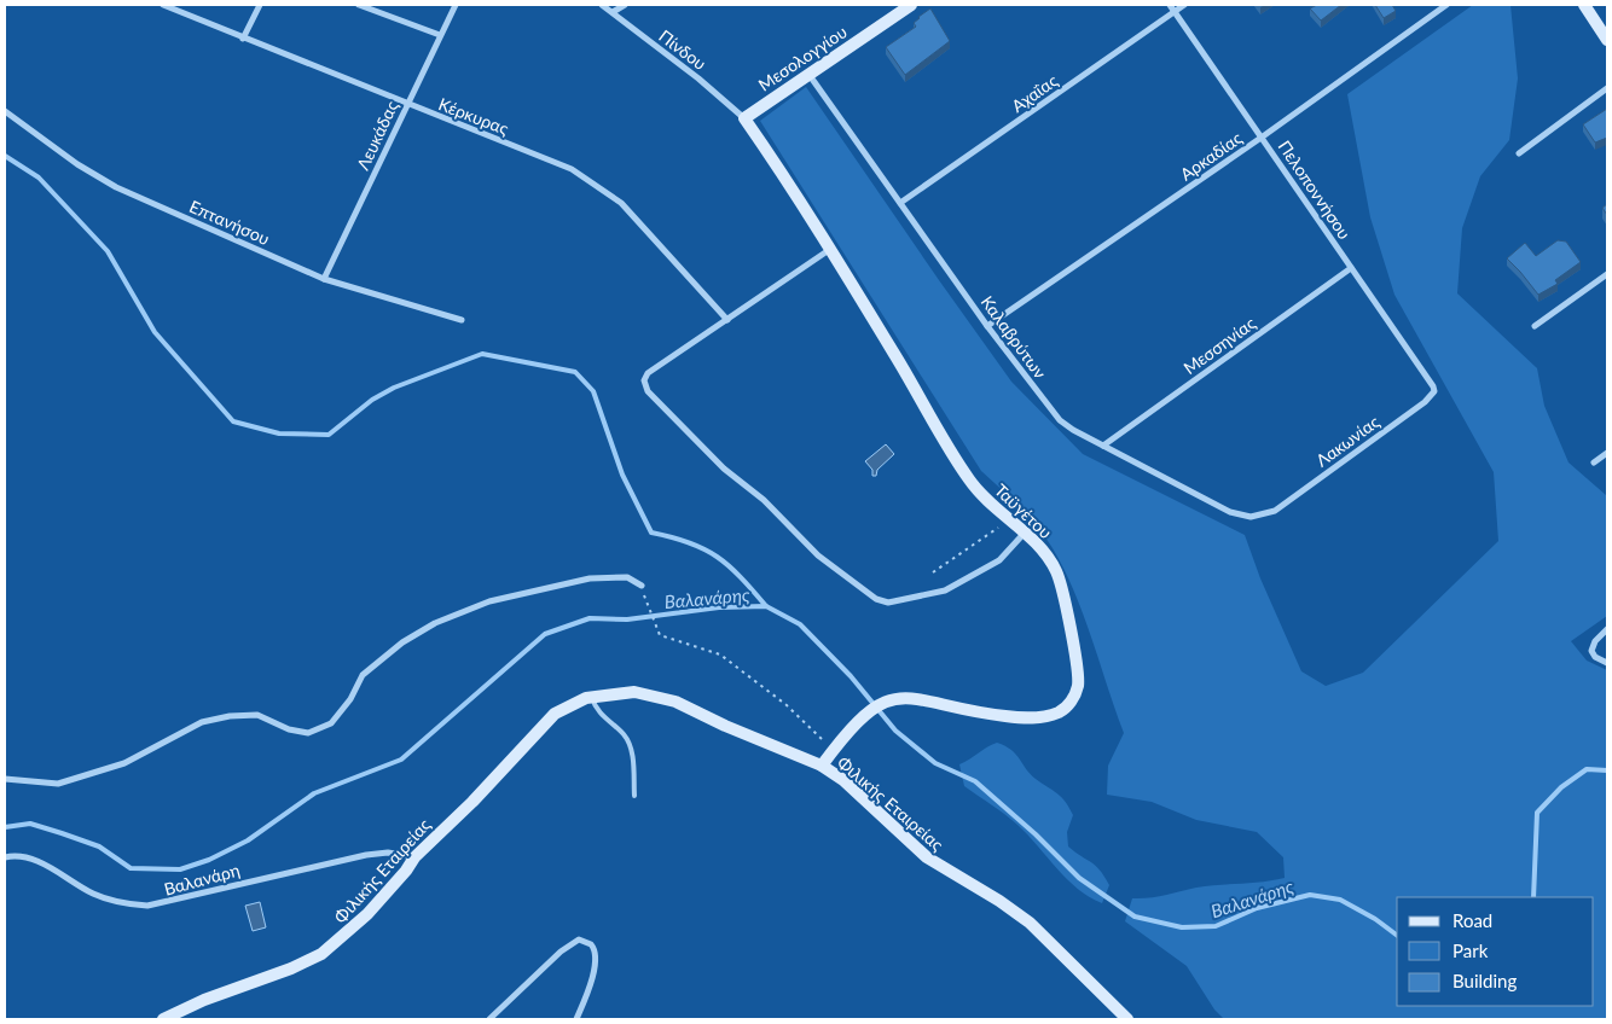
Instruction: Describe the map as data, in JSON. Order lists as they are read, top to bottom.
{
  "streets": {
    "street": [
      "Πίνδου",
      "Μεσολογγίου",
      "Αχαΐας",
      "Κέρκυρας",
      "Λευκάδας",
      "Αρκαδίας",
      "Πελοποννήσου",
      "Επτανήσου",
      "Καλαβρύτων",
      "Μεσσηνίας",
      "Λακωνίας",
      "Ταϋγέτου",
      "Φιλικής Εταιρείας",
      "Βαλανάρη"
    ]
  },
  "crossings": [
    ["Πίνδου", "Μεσολογγίου"],
    ["Πίνδου", "Ταϋγέτου"],
    ["Μεσολογγίου", "Καλαβρύτων"],
    ["Μεσολογγίου", "Ταϋγέτου"],
    ["Αχαΐας", "Πελοποννήσου"],
    ["Αχαΐας", "Καλαβρύτων"],
    ["Κέρκυρας", "Λευκάδας"],
    ["Λευκάδας", "Επτανήσου"],
    ["Αρκαδίας", "Πελοποννήσου"],
    ["Αρκαδίας", "Καλαβρύτων"],
    ["Πελοποννήσου", "Μεσσηνίας"],
    ["Πελοποννήσου", "Λακωνίας"],
    ["Καλαβρύτων", "Μεσσηνίας"],
    ["Καλαβρύτων", "Λακωνίας"],
    ["Ταϋγέτου", "Φιλικής Εταιρείας"],
    ["Φιλικής Εταιρείας", "Βαλανάρη"]
  ],
  "water": ["Βαλανάρης"],
  "legend": ["Road", "Park", "Building"]
}
